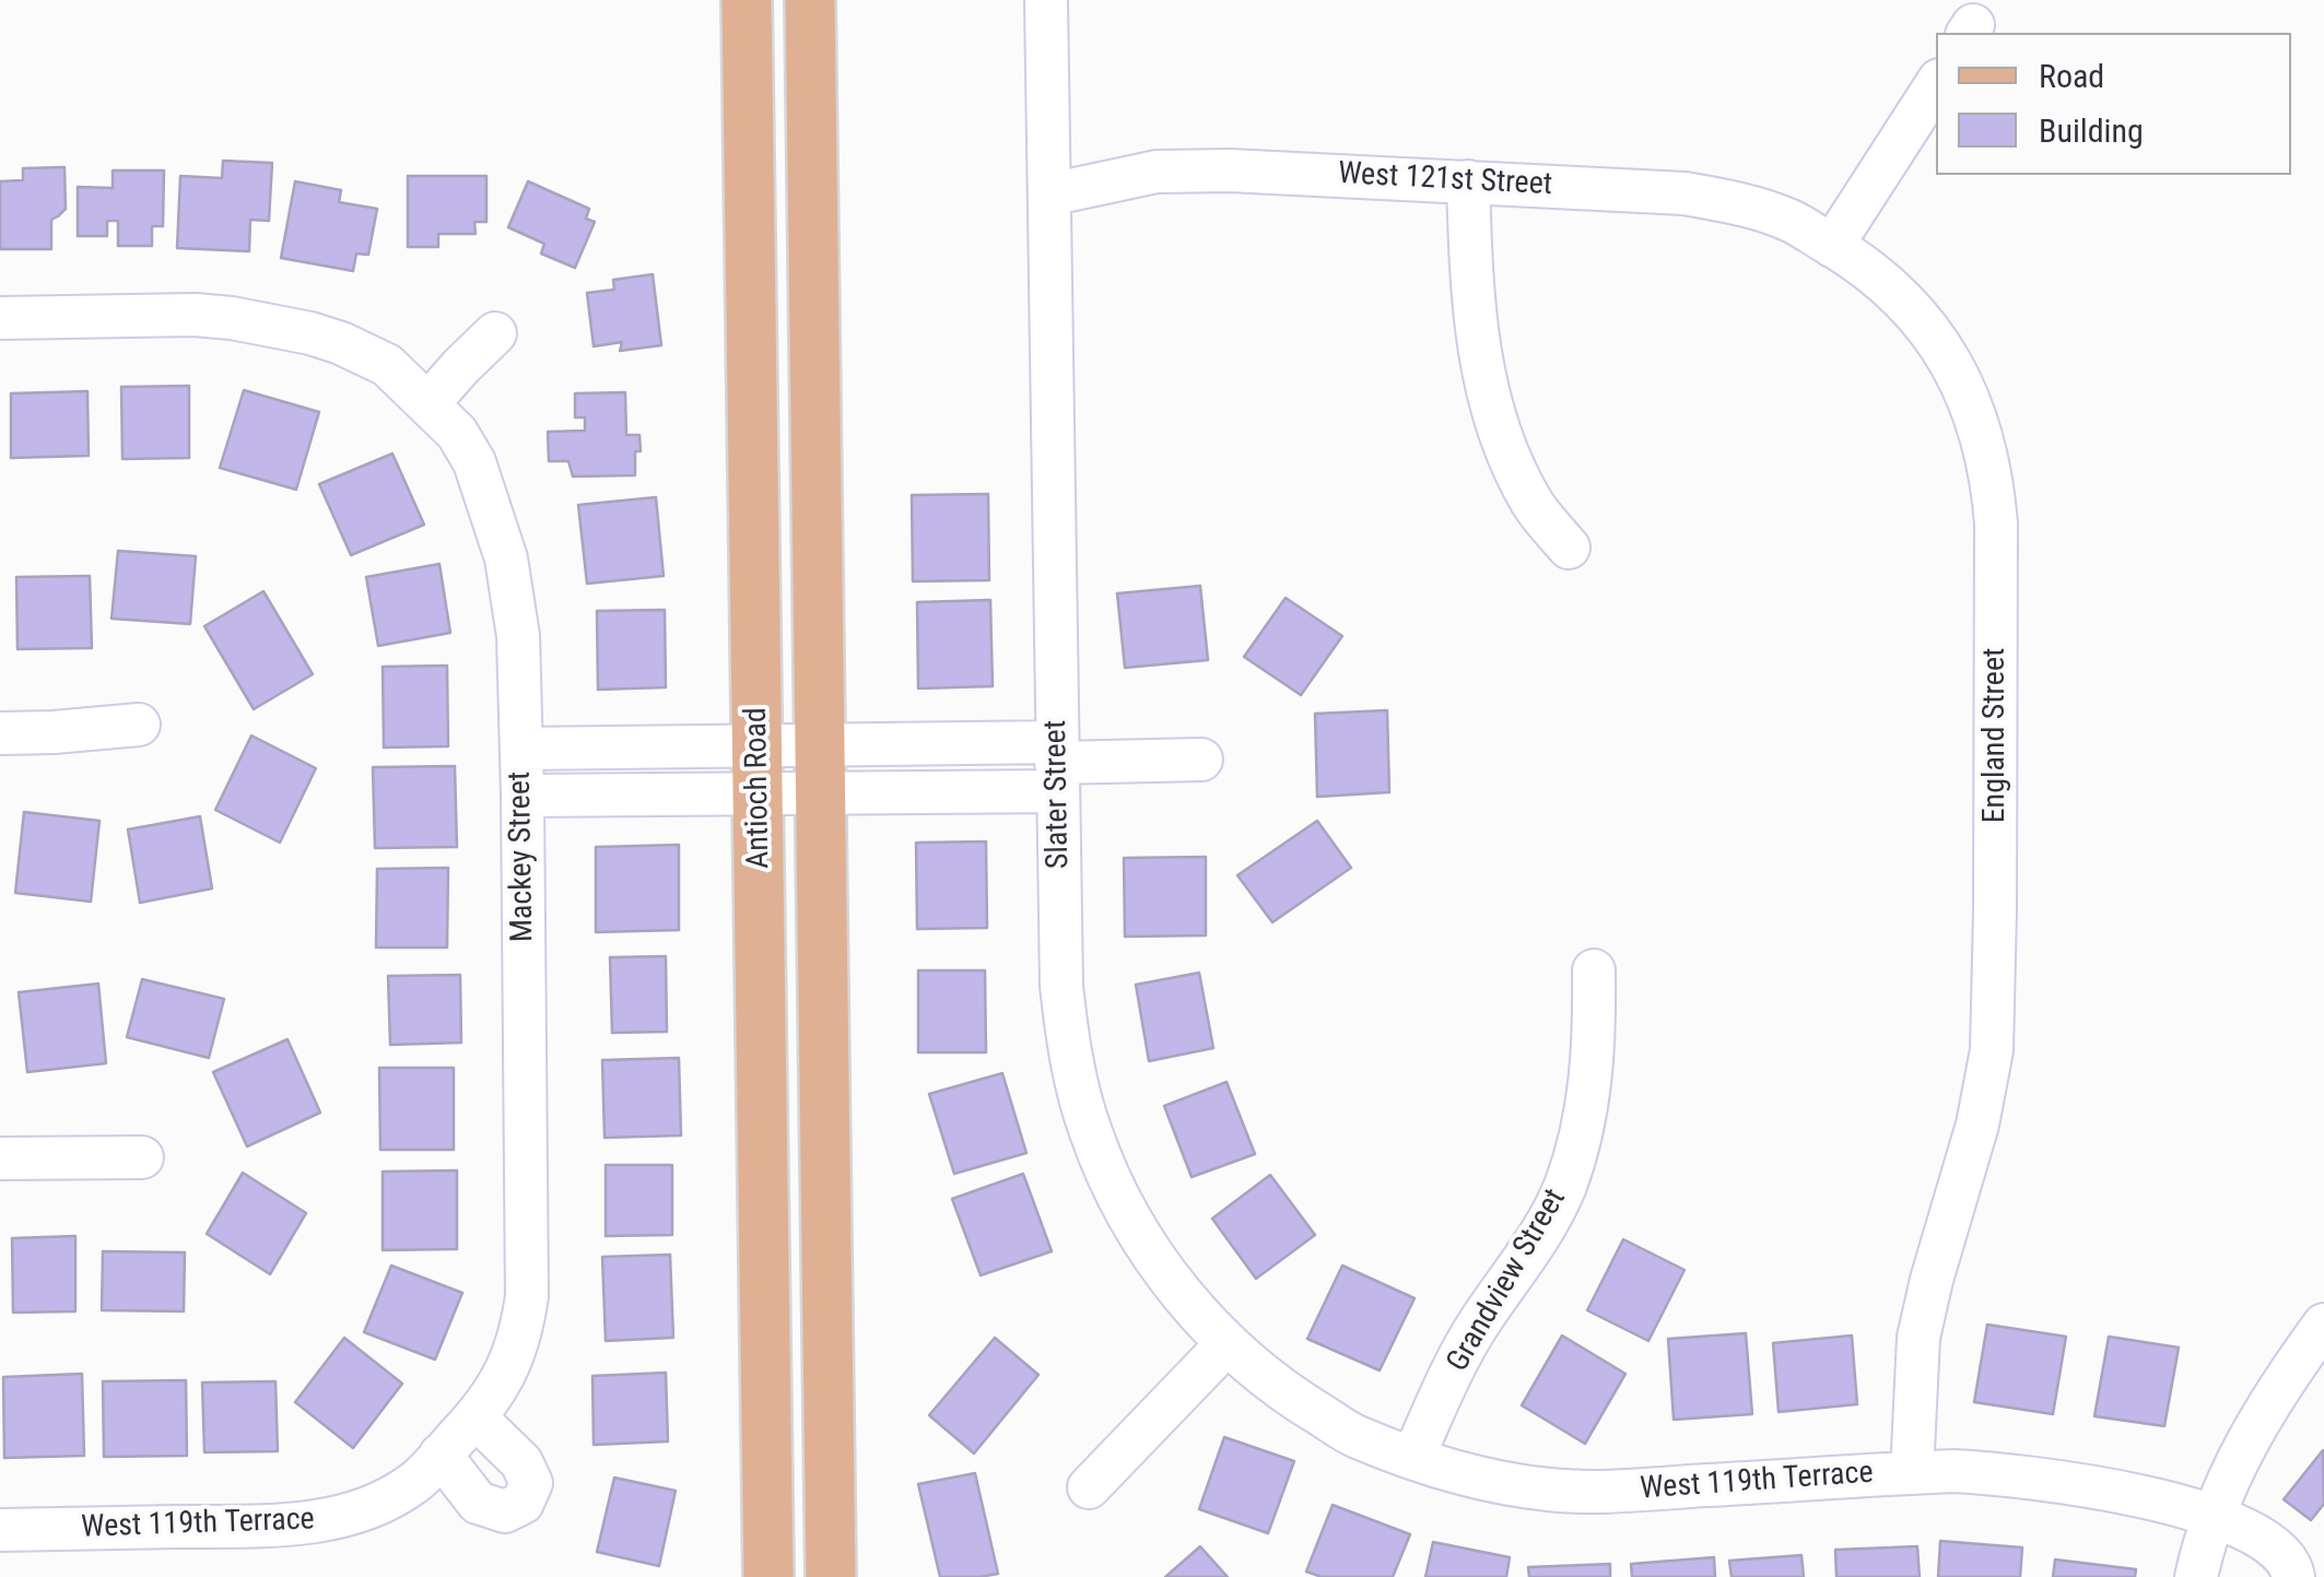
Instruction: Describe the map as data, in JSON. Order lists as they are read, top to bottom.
{
  "streets": {
    "main road": ["Antioch Road"],
    "street": [
      "West 121st Street",
      "England Street",
      "Slater Street",
      "Mackey Street",
      "Grandview Street",
      "West 119th Terrace"
    ]
  },
  "crossings": [
    ["West 121st Street", "England Street"],
    ["West 121st Street", "Slater Street"],
    ["England Street", "West 119th Terrace"],
    ["Slater Street", "West 119th Terrace"],
    ["Mackey Street", "West 119th Terrace"],
    ["Grandview Street", "West 119th Terrace"]
  ],
  "legend": ["Road", "Building"]
}
